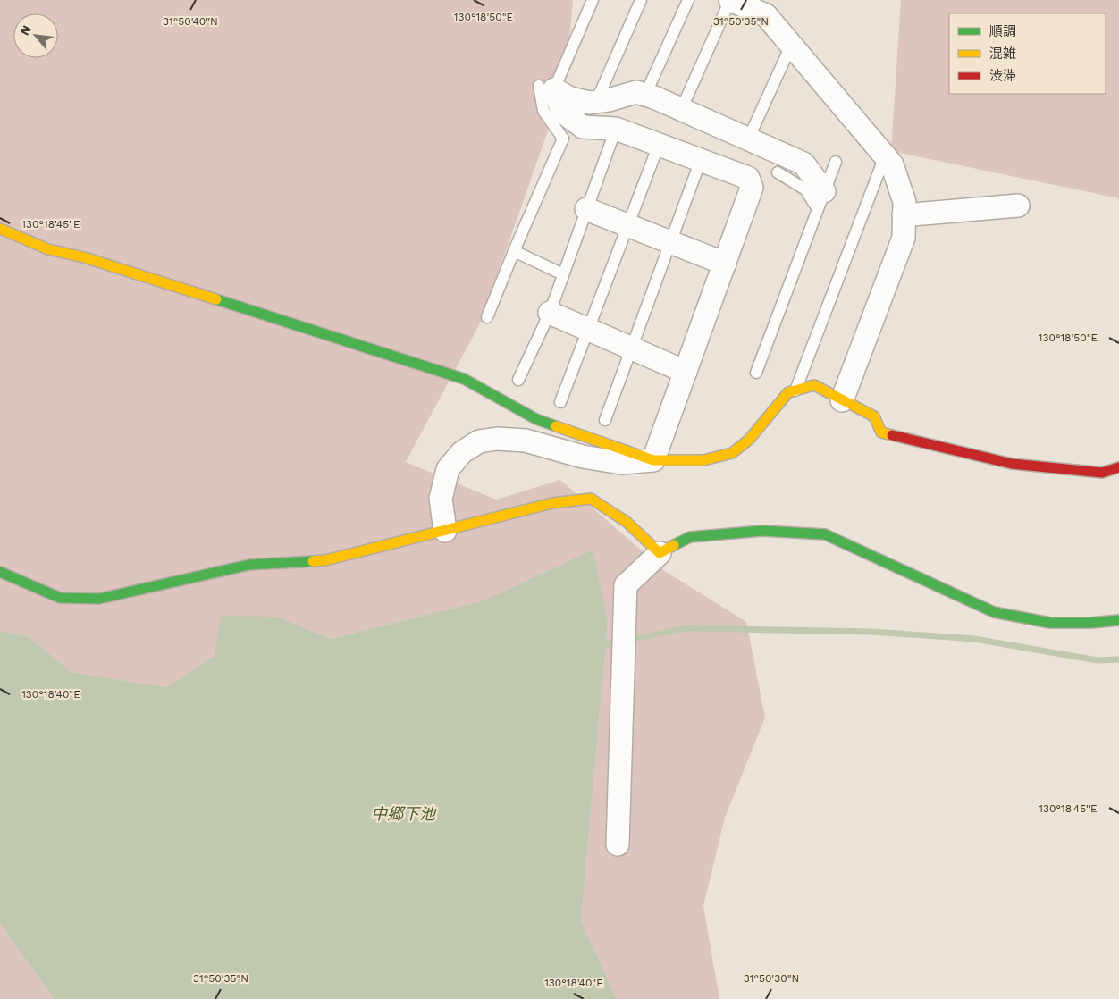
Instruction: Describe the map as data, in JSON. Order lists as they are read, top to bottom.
{
  "water": ["中郷下池"],
  "legend": ["順調", "混雑", "渋滞"],
  "north": "top left",
  "coordinates": [
    "130°18'50\"E",
    "31°50'40\"N",
    "31°50'35\"N",
    "130°18'45\"E",
    "130°18'40\"E",
    "31°50'30\"N"
  ]
}
